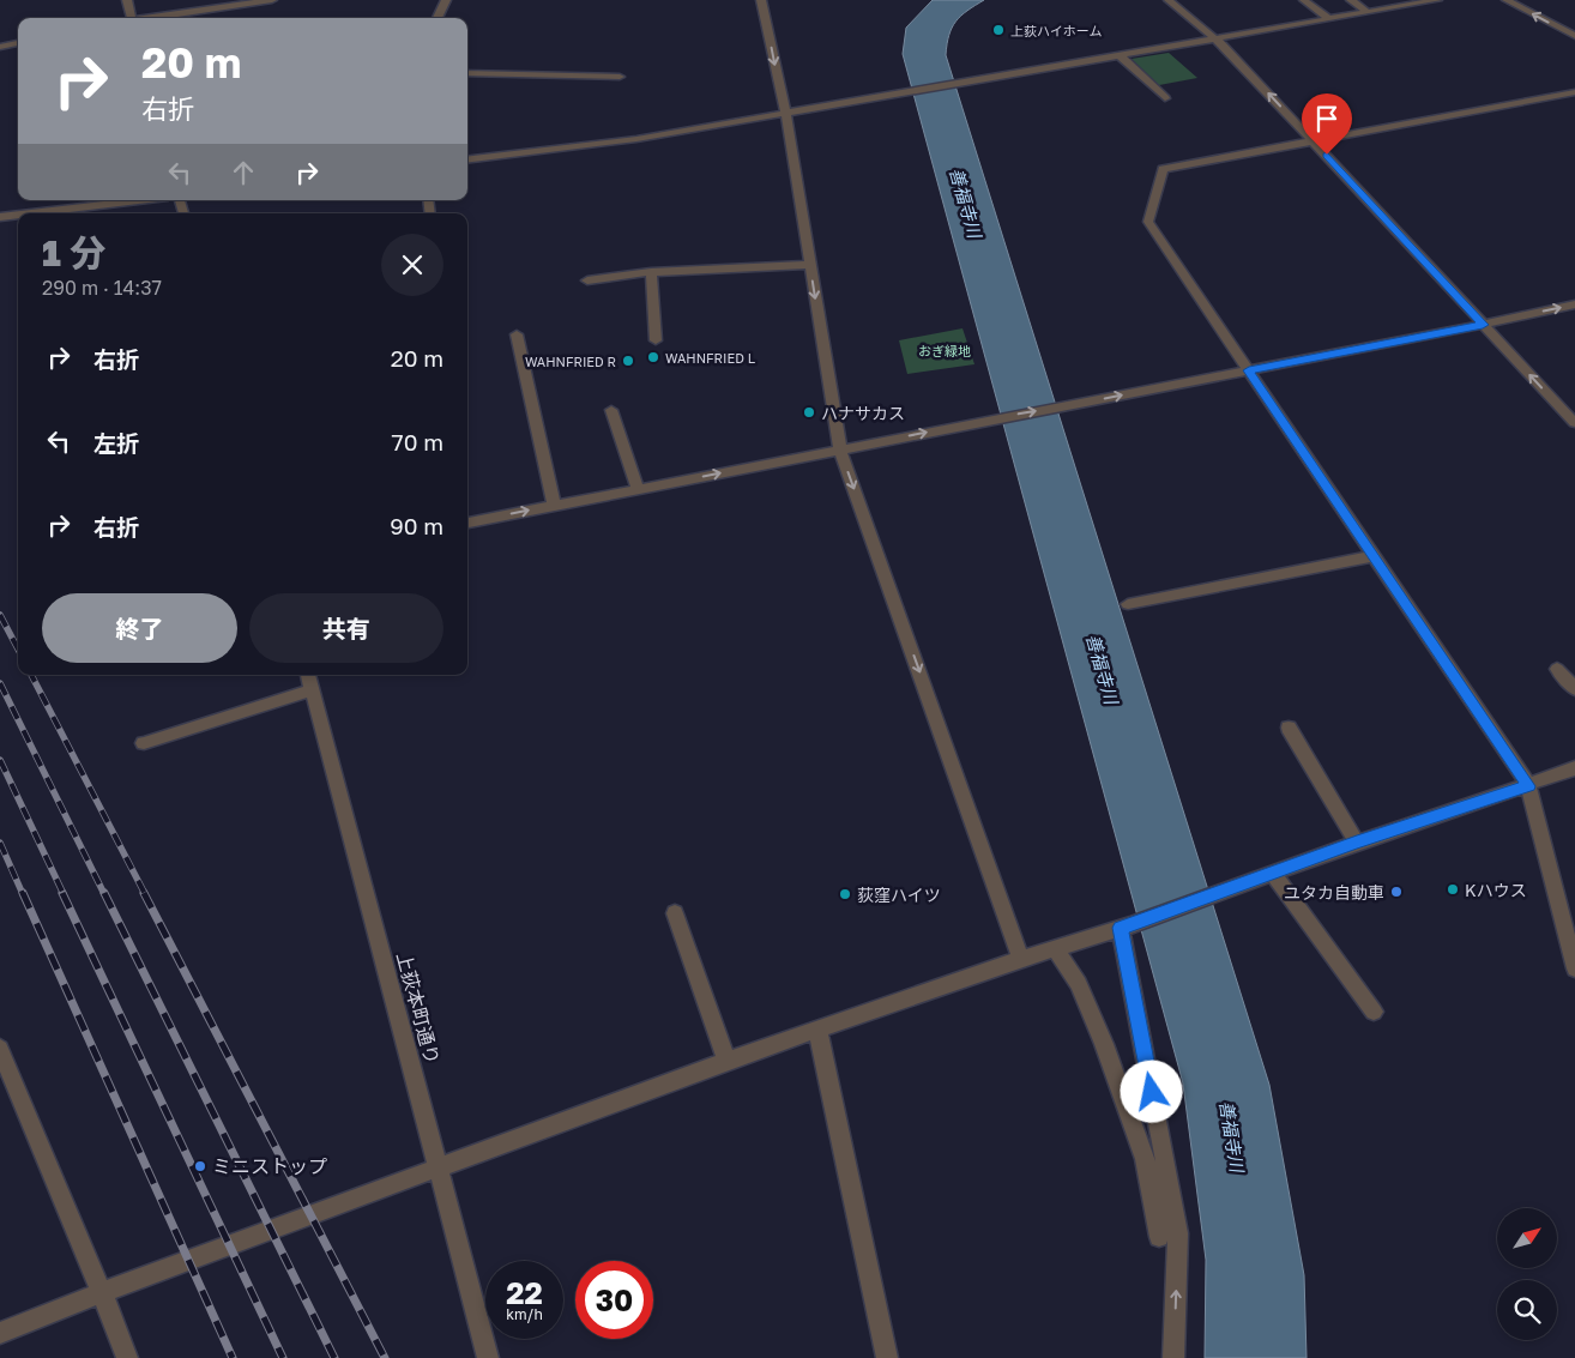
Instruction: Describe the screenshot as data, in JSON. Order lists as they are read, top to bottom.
{
  "streets": {
    "street": ["上荻本町通り"]
  },
  "water": ["善福寺川"],
  "parks": ["おぎ緑地"],
  "places": [
    "上荻ハイホーム",
    "WAHNFRIED L",
    "WAHNFRIED R",
    "ハナサカス",
    "Kハウス",
    "ユタカ自動車",
    "荻窪ハイツ",
    "ミニストップ"
  ],
  "north": "top right",
  "page": {
    "turn": ["20 m", "右折"],
    "heading": ["1 分", "290 m · 14:37"],
    "list": [
      {
        "name": "右折",
        "value": "20 m"
      },
      {
        "name": "左折",
        "value": "70 m"
      },
      {
        "name": "右折",
        "value": "90 m"
      }
    ],
    "buttons": ["終了", "共有"],
    "speed": "22 km/h",
    "limit": "30"
  }
}
